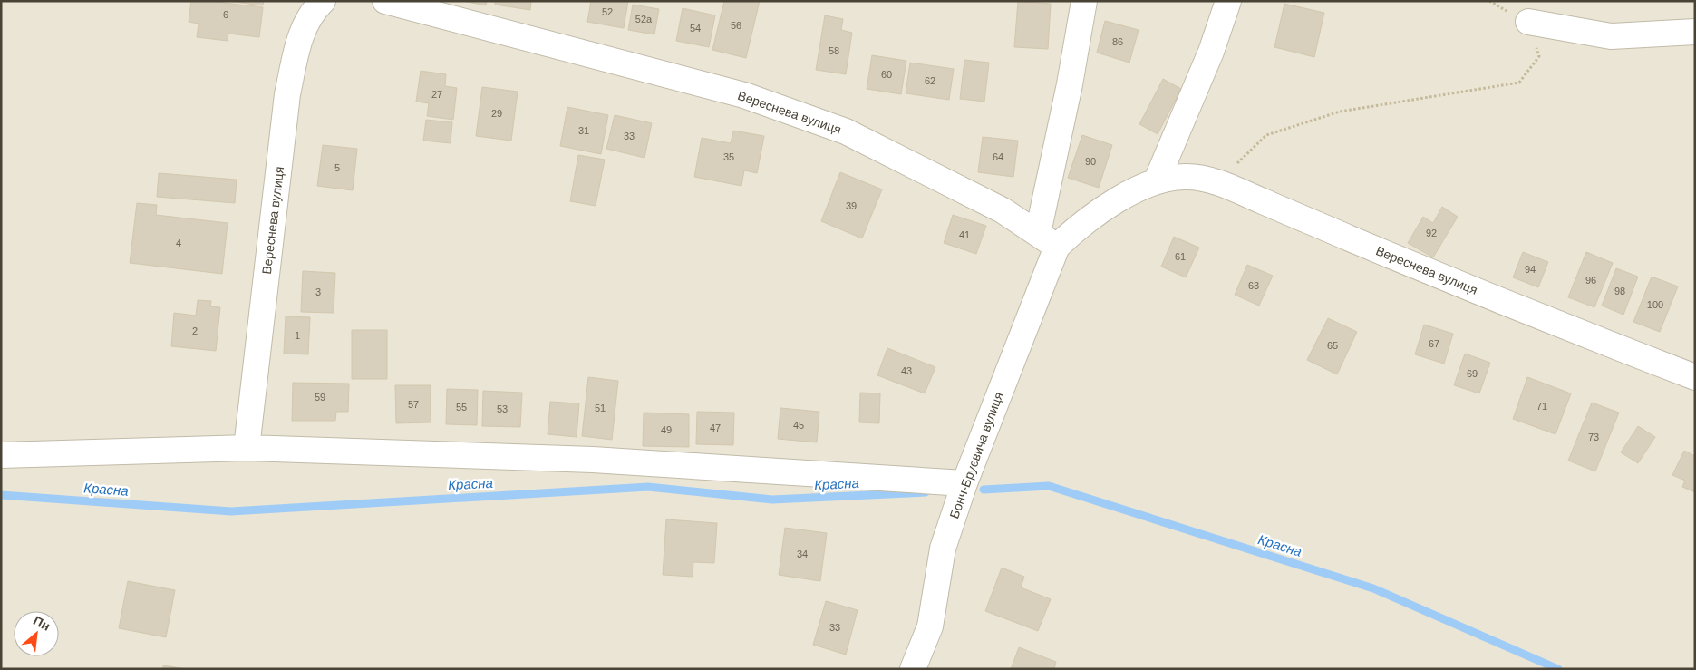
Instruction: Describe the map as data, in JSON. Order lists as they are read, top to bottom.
{
  "streets": {
    "street": ["Вереснева вулиця", "Бонч-Бруєвича вулиця"]
  },
  "crossings": [
    ["Вереснева вулиця", "Бонч-Бруєвича вулиця"]
  ],
  "water": ["Красна"],
  "house_numbers": [
    "52",
    "6",
    "52а",
    "56",
    "54",
    "86",
    "58",
    "60",
    "62",
    "27",
    "29",
    "31",
    "33",
    "35",
    "64",
    "90",
    "5",
    "39",
    "92",
    "41",
    "4",
    "61",
    "94",
    "96",
    "63",
    "98",
    "3",
    "100",
    "2",
    "1",
    "67",
    "65",
    "43",
    "69",
    "59",
    "57",
    "71",
    "55",
    "51",
    "53",
    "45",
    "47",
    "49",
    "73",
    "34",
    "33"
  ],
  "north": "top right"
}
